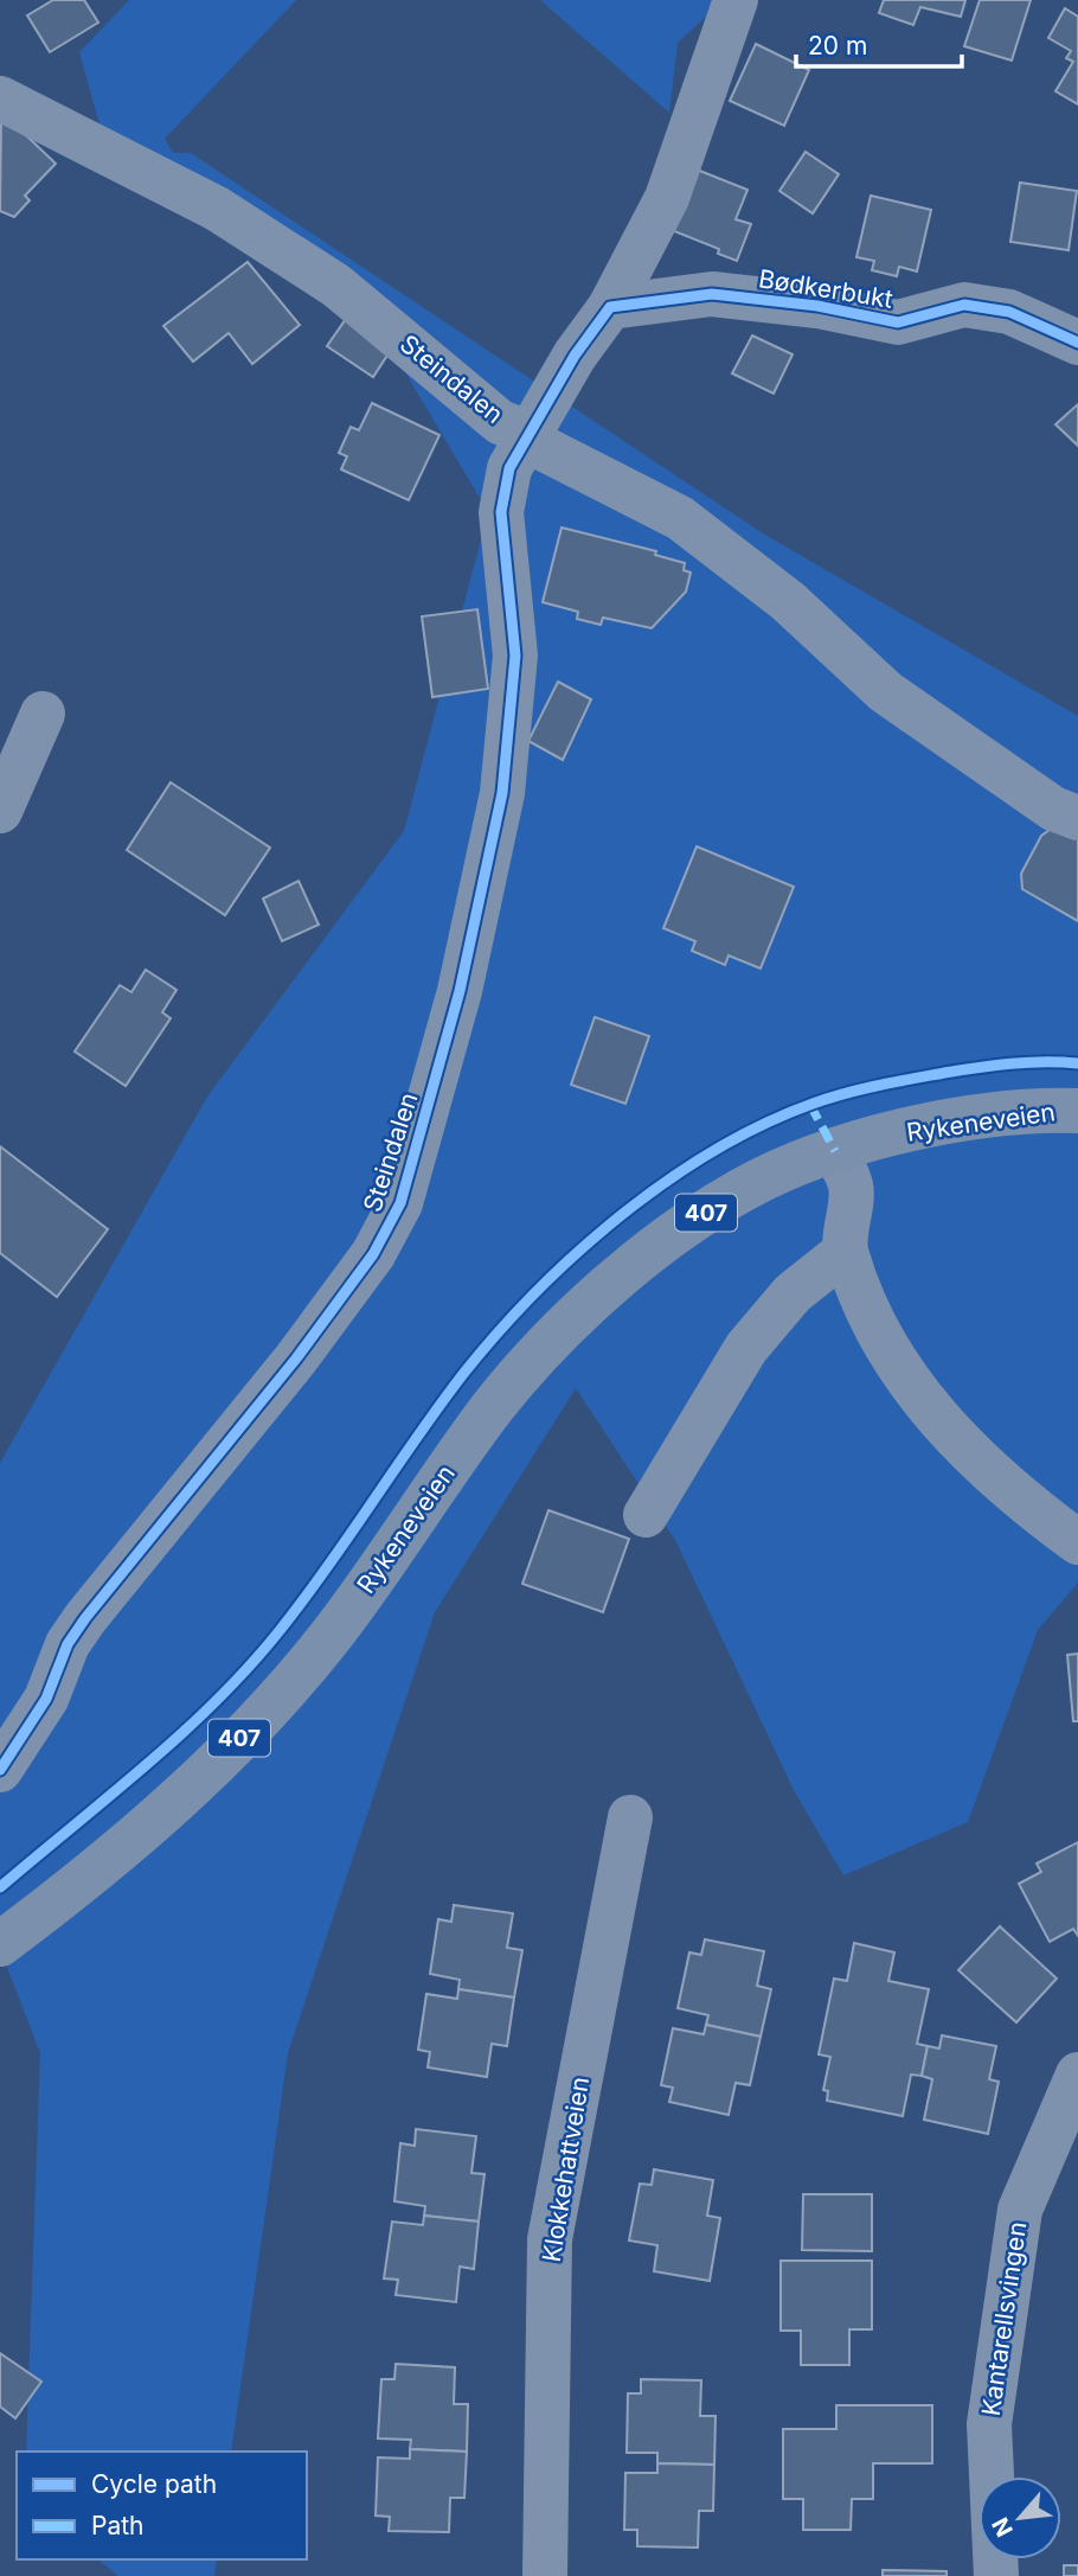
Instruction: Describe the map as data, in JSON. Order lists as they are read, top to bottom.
{
  "streets": {
    "main road": ["Rykeneveien", "407"],
    "street": [
      "Bødkerbukt",
      "Steindalen",
      "Klokkehattveien",
      "Kantarellsvingen"
    ]
  },
  "legend": ["Cycle path", "Path"],
  "scale_bar": "20 m",
  "north": "bottom left"
}
